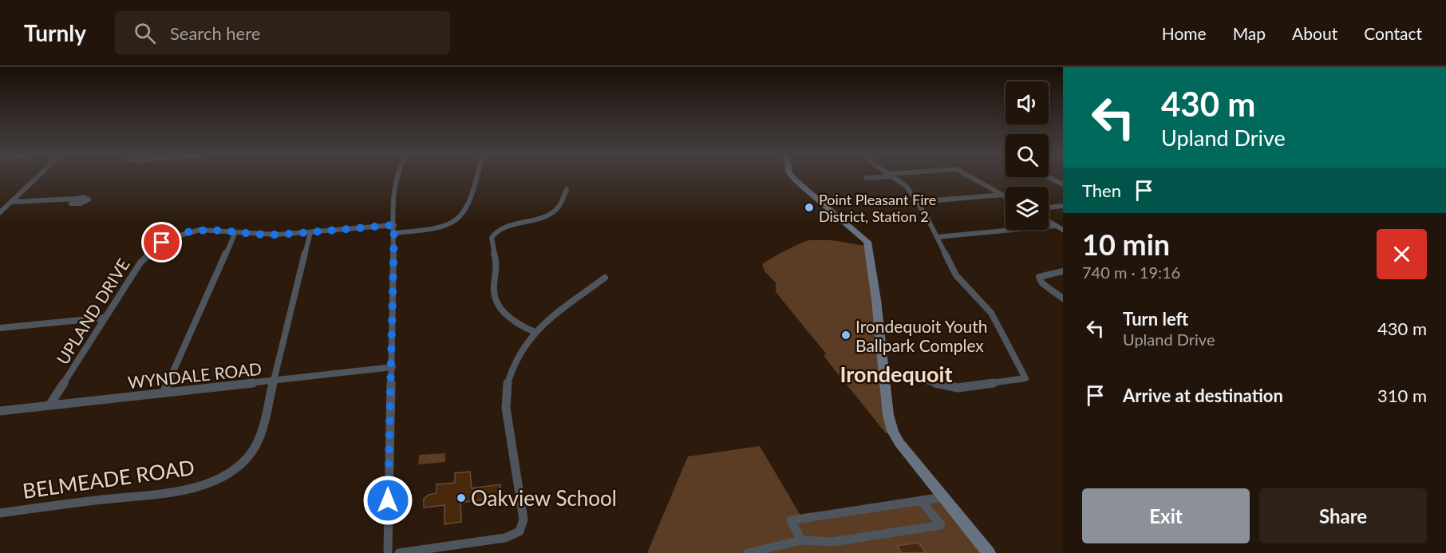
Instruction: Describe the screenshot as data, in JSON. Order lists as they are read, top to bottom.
{
  "streets": {
    "street": ["UPLAND DRIVE", "WYNDALE ROAD", "BELMEADE ROAD"]
  },
  "crossings": [
    ["UPLAND DRIVE", "WYNDALE ROAD"],
    ["UPLAND DRIVE", "BELMEADE ROAD"],
    ["WYNDALE ROAD", "BELMEADE ROAD"]
  ],
  "districts": ["Irondequoit"],
  "places": ["Point Pleasant Fire District, Station 2", "Irondequoit Youth Ballpark Complex", "Oakview School"],
  "page": {
    "header": "Turnly",
    "search": "Search here",
    "nav": [
      "Home",
      "Map",
      "About",
      "Contact"
    ],
    "turn": ["430 m", "Upland Drive"],
    "then": "Then",
    "heading": ["10 min", "740 m · 19:16"],
    "list": [
      {
        "name": "Turn left",
        "note": "Upland Drive",
        "value": "430 m"
      },
      {
        "name": "Arrive at destination",
        "value": "310 m"
      }
    ],
    "buttons": ["Exit", "Share"]
  }
}
